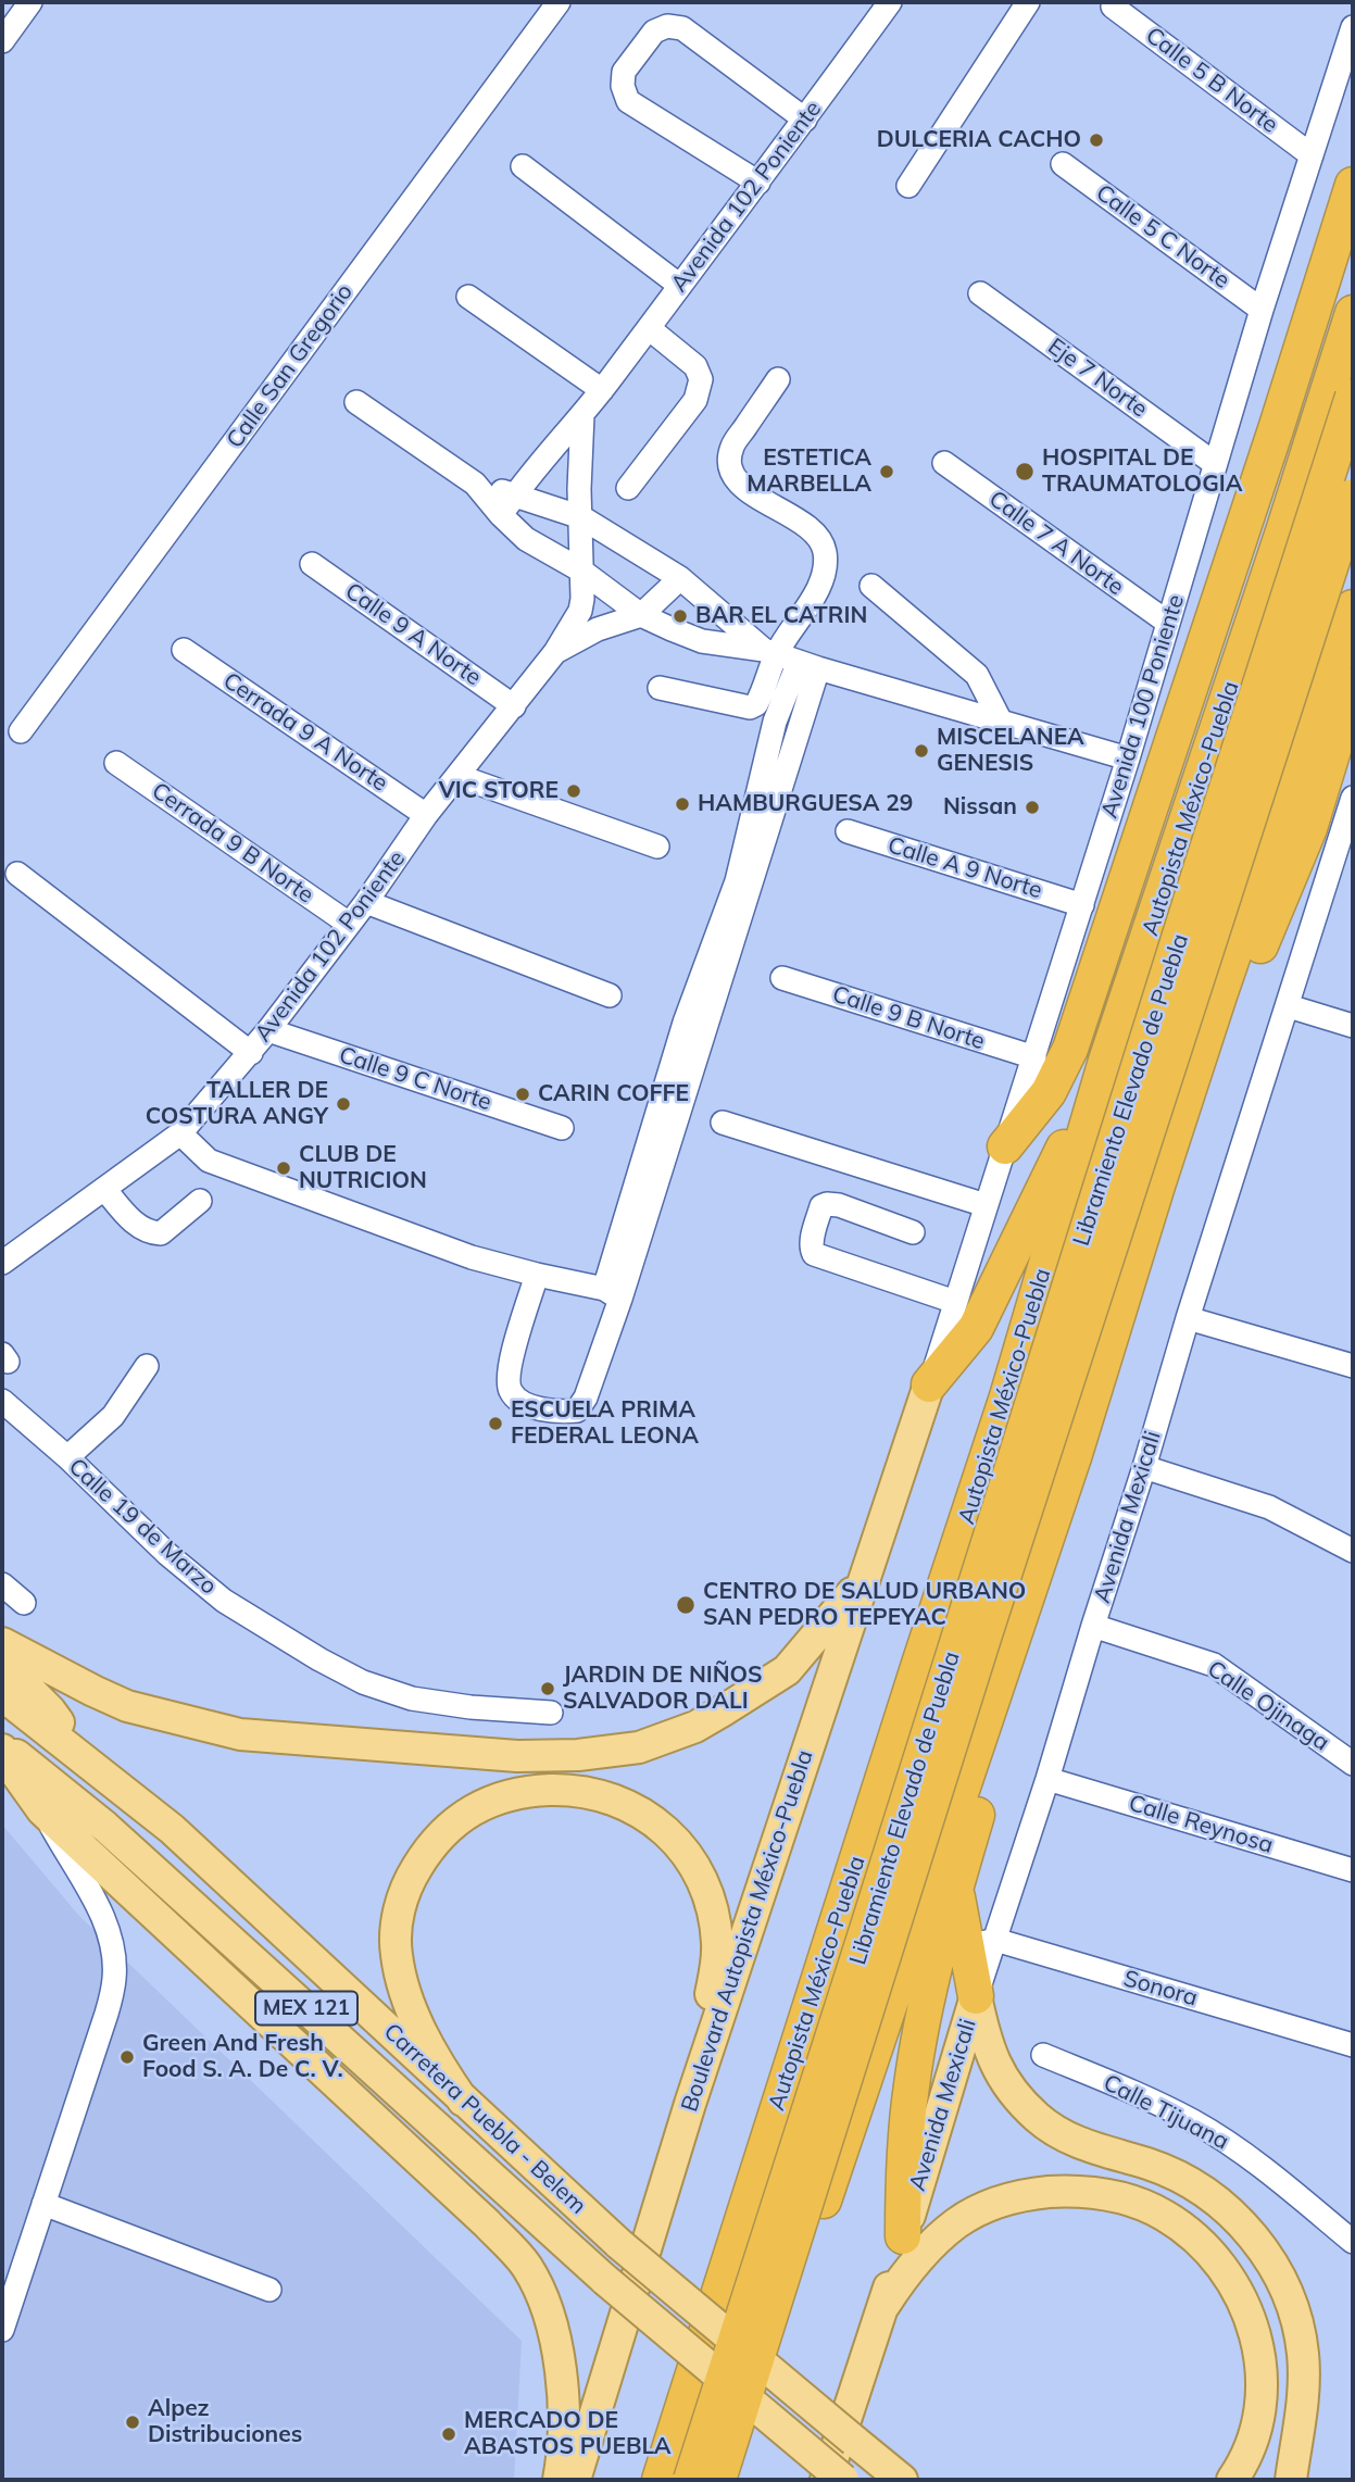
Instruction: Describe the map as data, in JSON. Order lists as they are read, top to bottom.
{
  "streets": {
    "highway": ["Autopista México-Puebla", "Libramiento Elevado de Puebla"],
    "main road": [
      "Avenida Mexicali",
      "Boulevard Autopista México-Puebla",
      "MEX 121",
      "Carretera Puebla - Belem"
    ],
    "street": [
      "Calle 5 B Norte",
      "Avenida 102 Poniente",
      "Calle 5 C Norte",
      "Calle San Gregorio",
      "Eje 7 Norte",
      "Calle 7 A Norte",
      "Calle 9 A Norte",
      "Avenida 100 Poniente",
      "Cerrada 9 A Norte",
      "Cerrada 9 B Norte",
      "Calle A 9 Norte",
      "Calle 9 B Norte",
      "Calle 9 C Norte",
      "Calle 19 de Marzo",
      "Calle Ojinaga",
      "Calle Reynosa",
      "Sonora",
      "Calle Tijuana"
    ]
  },
  "crossings": [
    ["Calle 5 B Norte", "Avenida 100 Poniente"],
    ["Avenida 102 Poniente", "Calle 9 A Norte"],
    ["Avenida 102 Poniente", "Cerrada 9 A Norte"],
    ["Avenida 102 Poniente", "Cerrada 9 B Norte"],
    ["Avenida 102 Poniente", "Calle 9 C Norte"],
    ["Calle 5 C Norte", "Avenida 100 Poniente"],
    ["Eje 7 Norte", "Avenida 100 Poniente"],
    ["Calle 7 A Norte", "Avenida 100 Poniente"],
    ["Avenida 100 Poniente", "Calle A 9 Norte"],
    ["Avenida 100 Poniente", "Calle 9 B Norte"],
    ["Avenida 100 Poniente", "Boulevard Autopista México-Puebla"],
    ["Avenida Mexicali", "Calle Ojinaga"],
    ["Avenida Mexicali", "Calle Reynosa"],
    ["Avenida Mexicali", "Sonora"]
  ],
  "places": [
    "DULCERIA CACHO",
    "ESTETICA MARBELLA",
    "HOSPITAL DE TRAUMATOLOGIA",
    "BAR EL CATRIN",
    "MISCELANEA GENESIS",
    "VIC STORE",
    "HAMBURGUESA 29",
    "Nissan",
    "CARIN COFFE",
    "TALLER DE COSTURA ANGY",
    "CLUB DE NUTRICION",
    "ESCUELA PRIMA FEDERAL LEONA",
    "CENTRO DE SALUD URBANO SAN PEDRO TEPEYAC",
    "JARDIN DE NIÑOS SALVADOR DALI",
    "Green And Fresh Food S. A. De C. V.",
    "Alpez Distribuciones",
    "MERCADO DE ABASTOS PUEBLA"
  ]
}
